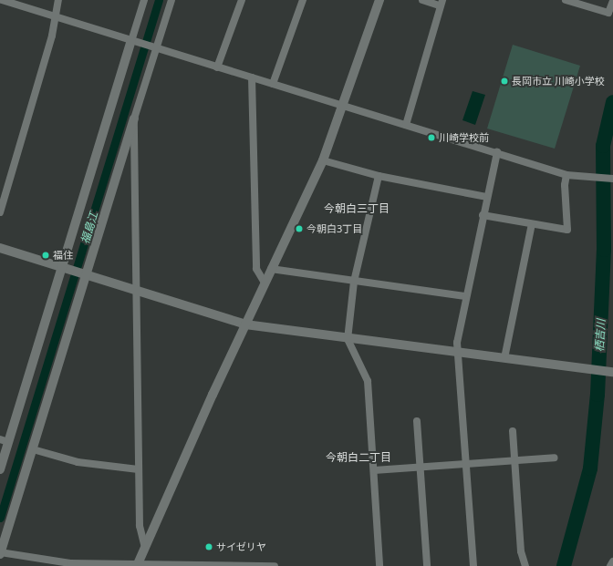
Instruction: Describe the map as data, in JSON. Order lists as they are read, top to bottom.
{
  "districts": ["今朝白三丁目", "今朝白二丁目"],
  "water": ["福島江", "栖吉川"],
  "places": [
    "長岡市立 川崎小学校",
    "川崎学校前",
    "今朝白3丁目",
    "福住",
    "サイゼリヤ"
  ]
}
